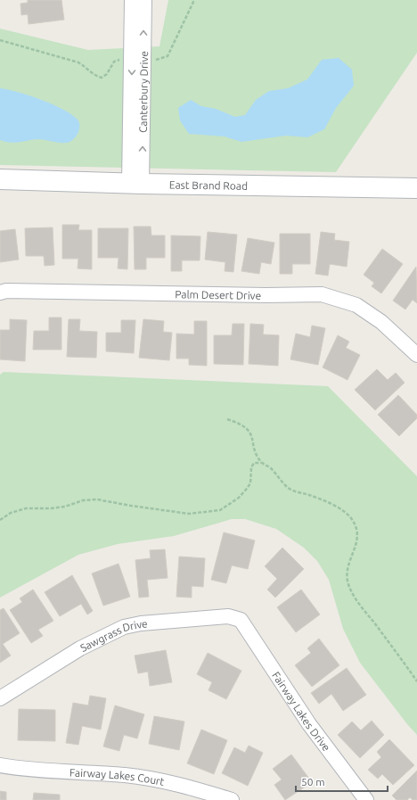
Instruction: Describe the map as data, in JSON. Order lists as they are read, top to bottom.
{
  "streets": {
    "main road": ["East Brand Road"],
    "street": [
      "Canterbury Drive",
      "Palm Desert Drive",
      "Sawgrass Drive",
      "Fairway Lakes Drive",
      "Fairway Lakes Court"
    ]
  },
  "crossings": [
    ["Canterbury Drive", "East Brand Road"],
    ["Sawgrass Drive", "Fairway Lakes Drive"]
  ],
  "scale_bar": "50 m"
}
